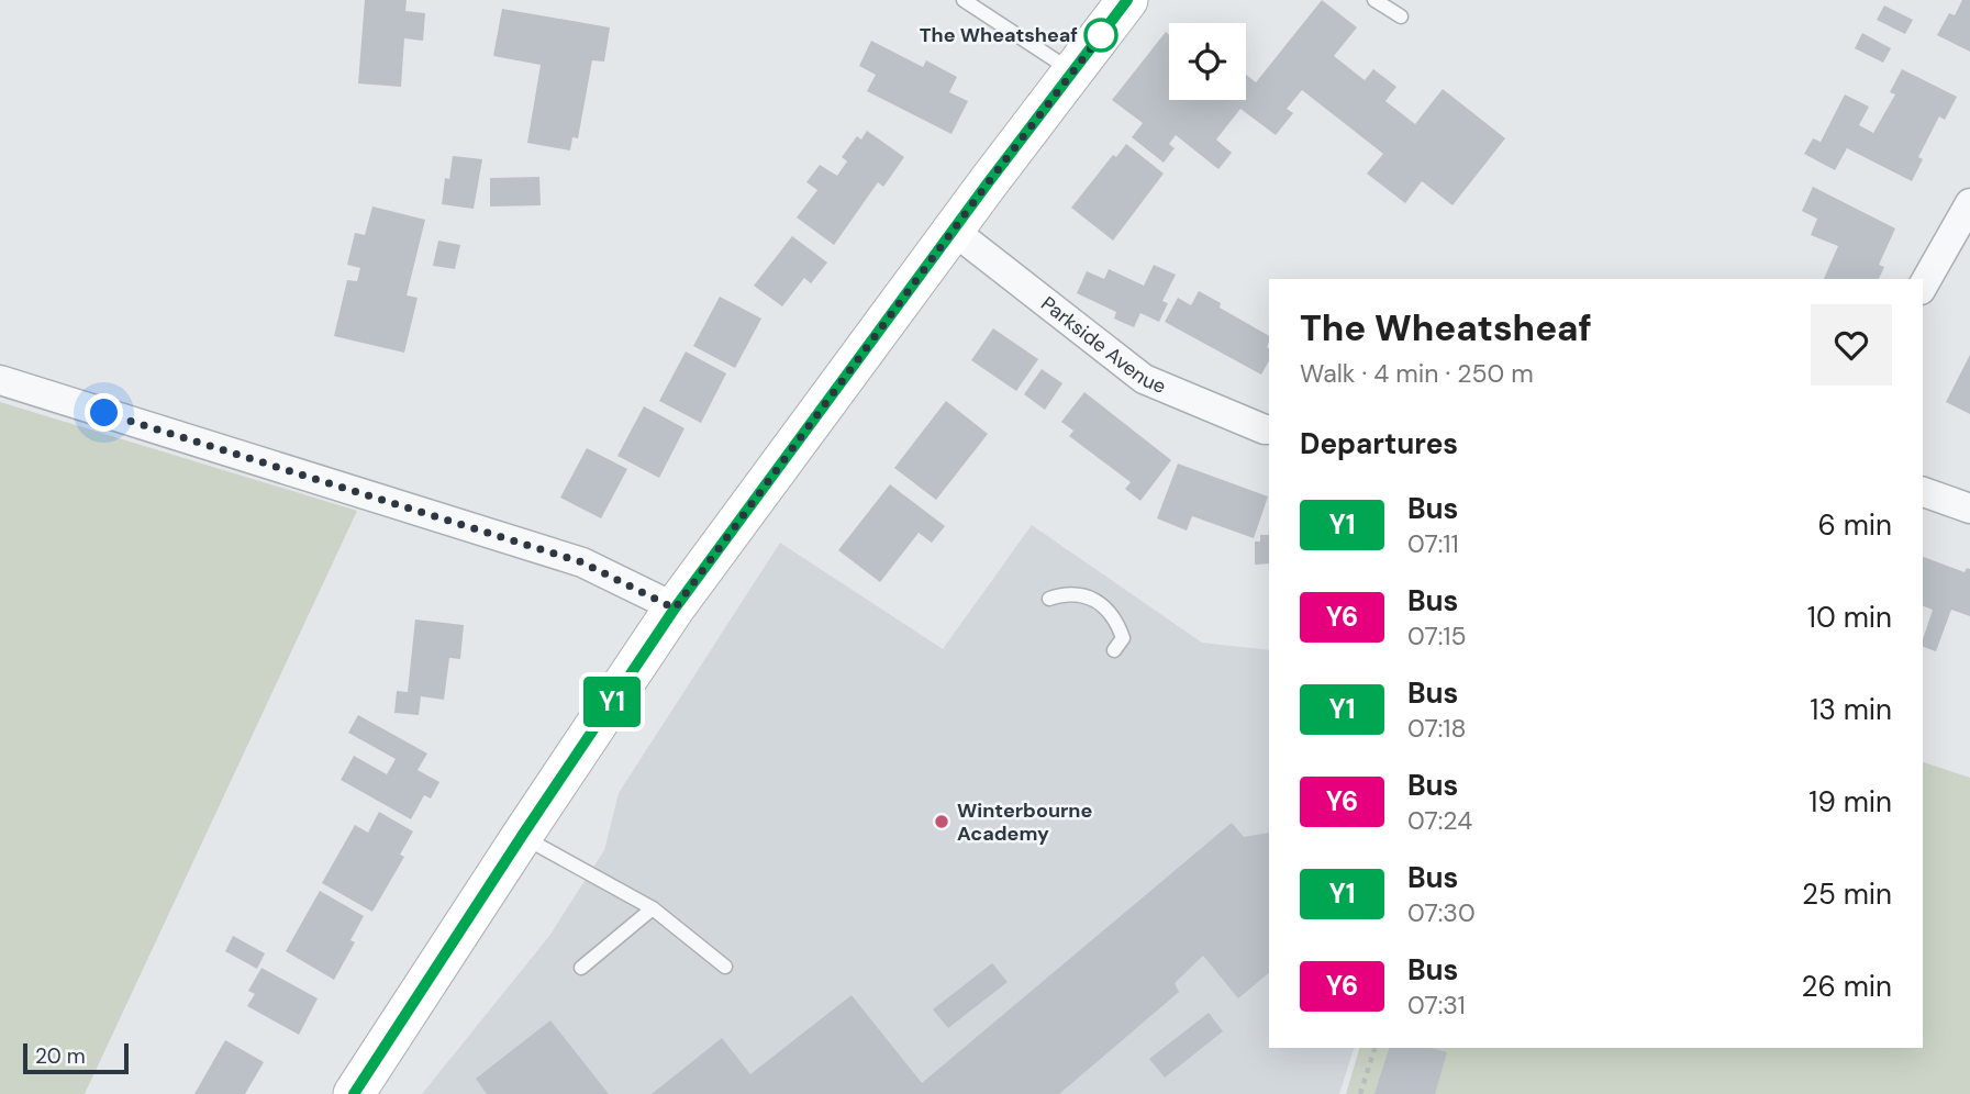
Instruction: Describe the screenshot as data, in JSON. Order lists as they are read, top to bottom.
{
  "streets": {
    "street": ["Parkside Avenue"]
  },
  "places": ["The Wheatsheaf", "Winterbourne Academy"],
  "lines": ["bus line Y1"],
  "scale_bar": "20 m",
  "page": {
    "on_map": "Y1",
    "heading": [
      ["The Wheatsheaf", "Walk · 4 min · 250 m"],
      "Departures"
    ],
    "list": [
      {
        "mark": "Y1",
        "name": "Bus",
        "note": "07:11",
        "value": "6 min"
      },
      {
        "mark": "Y6",
        "name": "Bus",
        "note": "07:15",
        "value": "10 min"
      },
      {
        "mark": "Y1",
        "name": "Bus",
        "note": "07:18",
        "value": "13 min"
      },
      {
        "mark": "Y6",
        "name": "Bus",
        "note": "07:24",
        "value": "19 min"
      },
      {
        "mark": "Y1",
        "name": "Bus",
        "note": "07:30",
        "value": "25 min"
      },
      {
        "mark": "Y6",
        "name": "Bus",
        "note": "07:31",
        "value": "26 min"
      }
    ],
    "scale": "20 m"
  }
}
